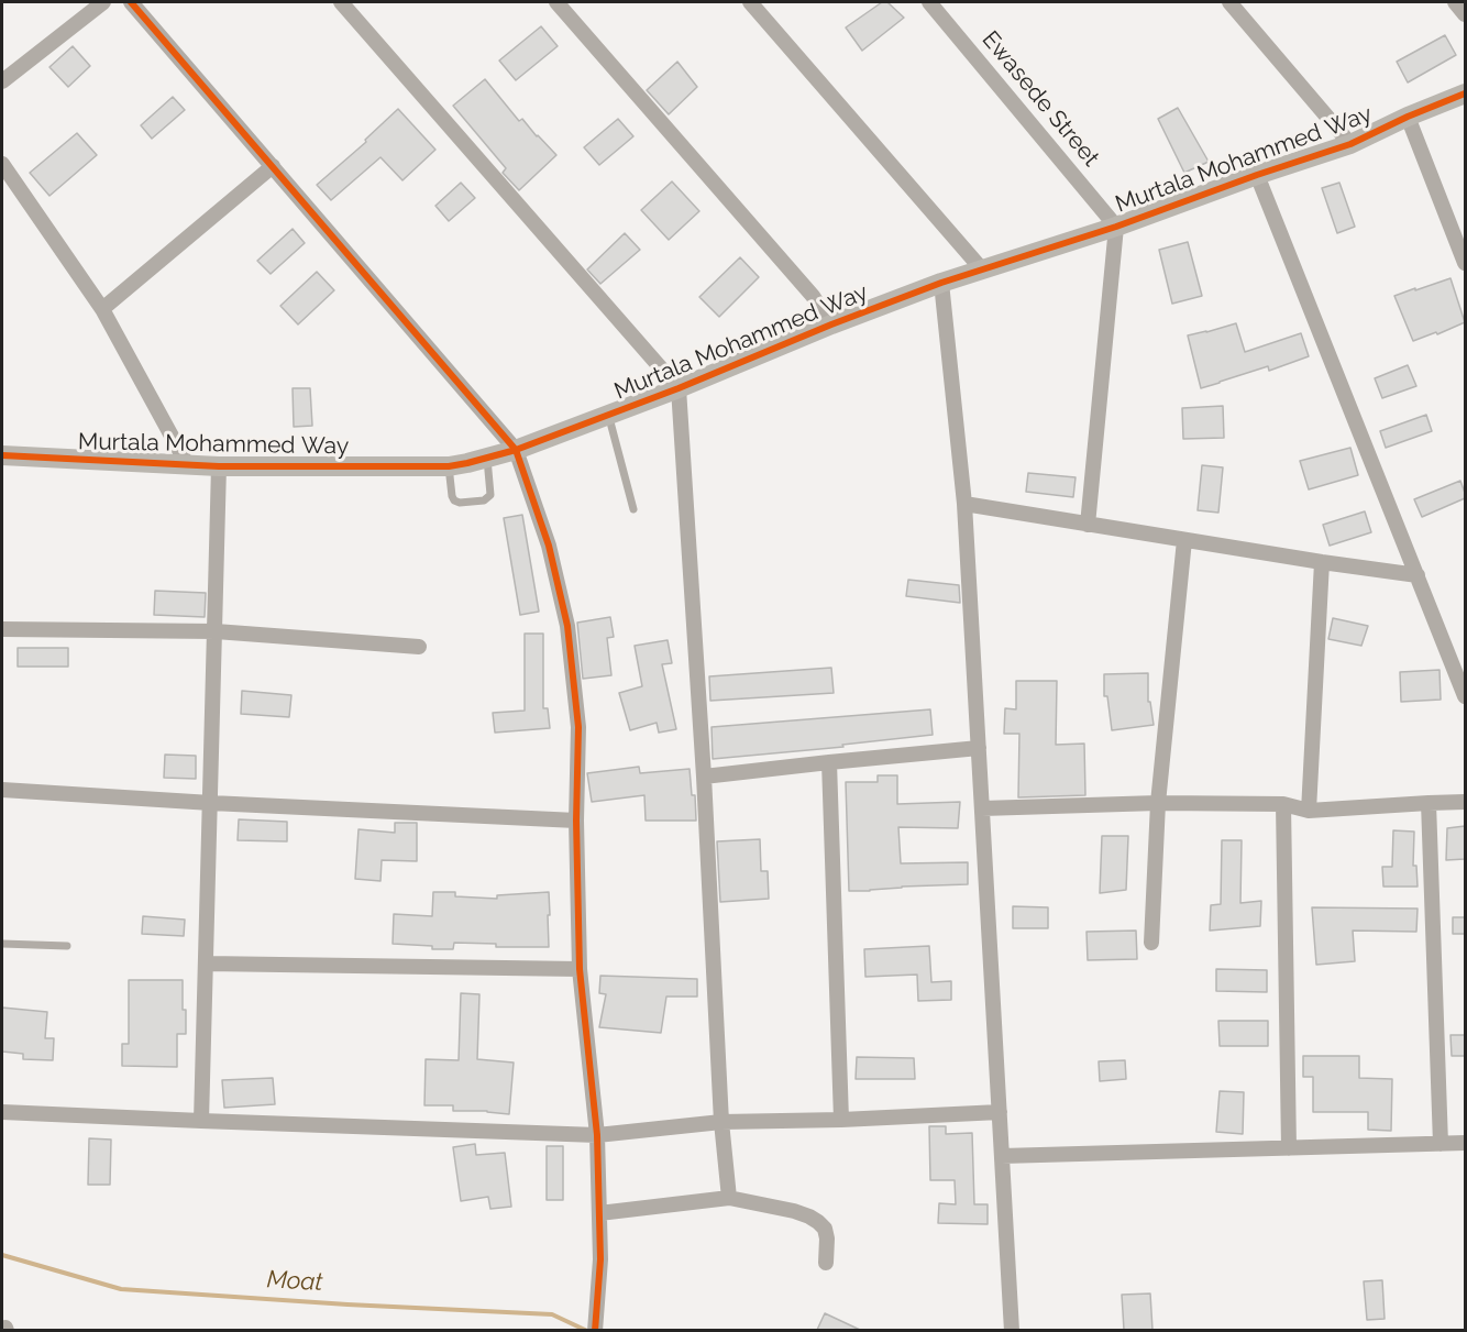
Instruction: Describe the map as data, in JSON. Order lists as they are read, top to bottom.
{
  "streets": {
    "street": ["Ewasede Street", "Murtala Mohammed Way"]
  },
  "crossings": [
    ["Ewasede Street", "Murtala Mohammed Way"]
  ],
  "water": ["Moat"]
}
